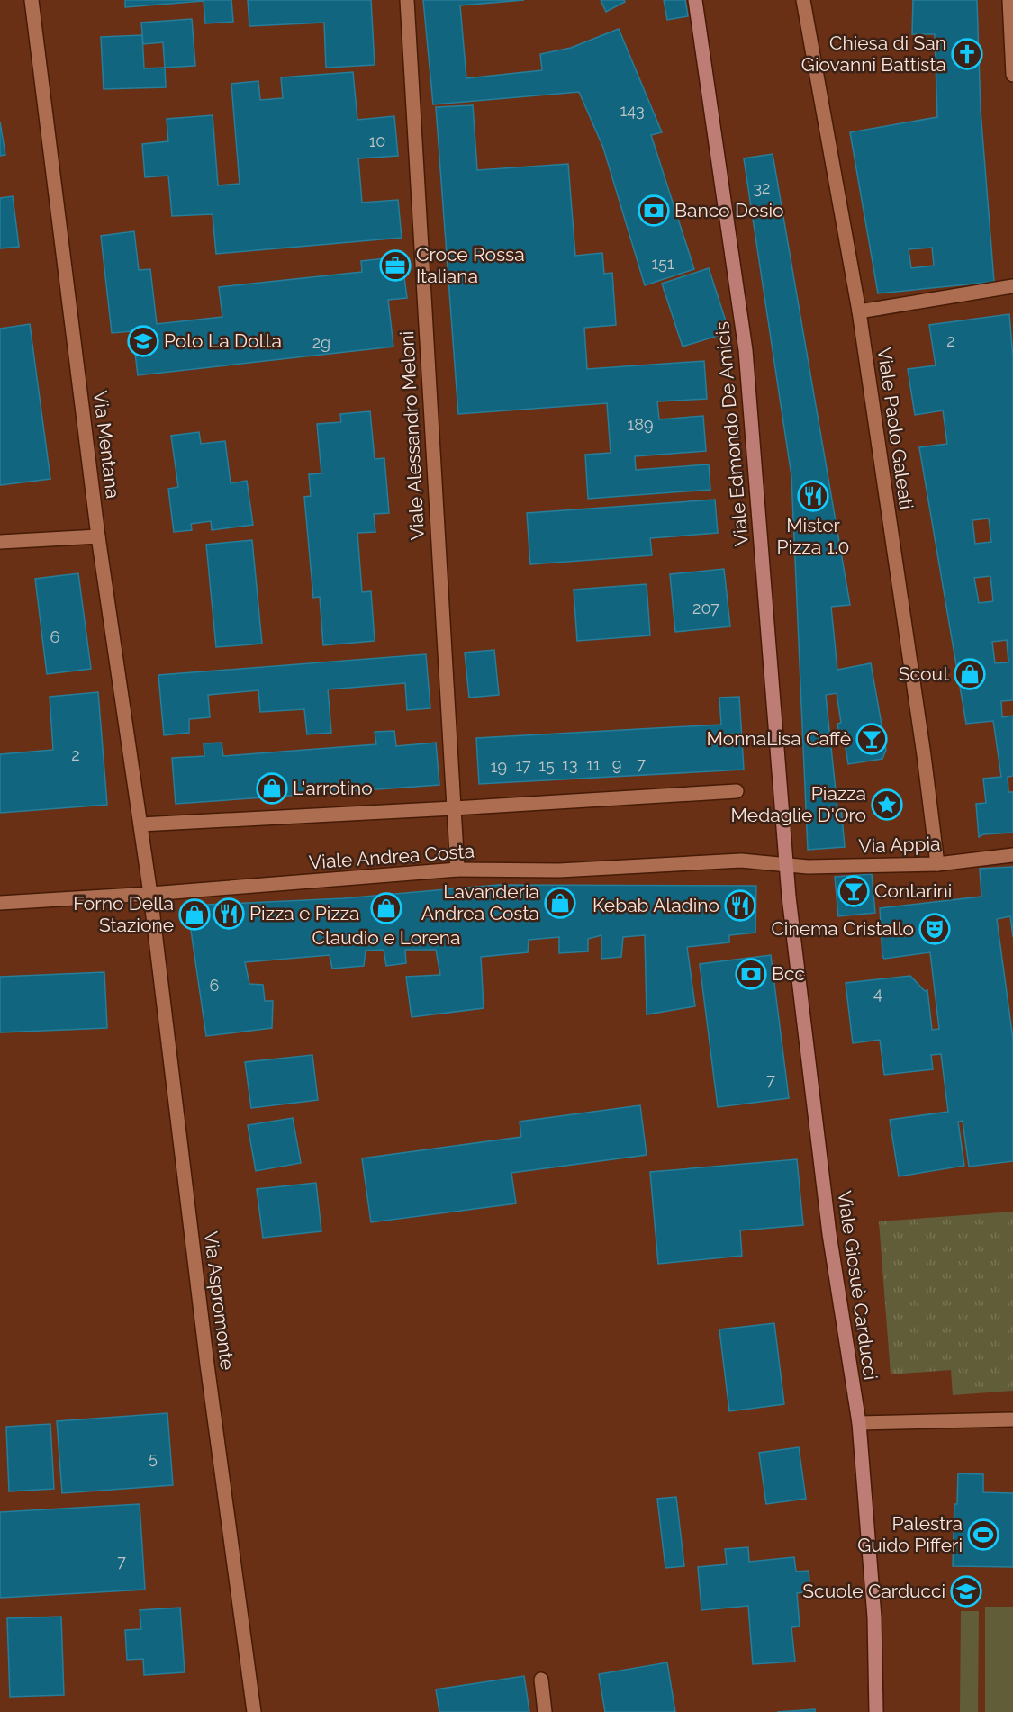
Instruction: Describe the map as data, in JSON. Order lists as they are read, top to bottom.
{
  "streets": {
    "street": [
      "Viale Paolo Galeati",
      "Viale Edmondo De Amicis",
      "Viale Alessandro Meloni",
      "Via Mentana",
      "Via Appia",
      "Viale Andrea Costa",
      "Viale Giosuè Carducci",
      "Via Aspromonte"
    ]
  },
  "crossings": [
    ["Viale Paolo Galeati", "Via Appia"],
    ["Viale Edmondo De Amicis", "Via Appia"],
    ["Viale Edmondo De Amicis", "Viale Andrea Costa"],
    ["Viale Edmondo De Amicis", "Viale Giosuè Carducci"],
    ["Viale Alessandro Meloni", "Viale Andrea Costa"],
    ["Via Mentana", "Viale Andrea Costa"],
    ["Via Mentana", "Via Aspromonte"],
    ["Via Appia", "Viale Andrea Costa"],
    ["Via Appia", "Viale Giosuè Carducci"],
    ["Viale Andrea Costa", "Viale Giosuè Carducci"],
    ["Viale Andrea Costa", "Via Aspromonte"]
  ],
  "places": {
    "church": ["Chiesa di San Giovanni Battista"],
    "bank": ["Banco Desio", "Bcc"],
    "office": ["Croce Rossa Italiana"],
    "school or university": ["Polo La Dotta", "Scuole Carducci"],
    "restaurant": ["Mister Pizza 1.0", "Kebab Aladino", "Pizza e Pizza"],
    "shop": [
      "Scout",
      "L'arrotino",
      "Lavanderia Andrea Costa",
      "Claudio e Lorena",
      "Forno Della Stazione"
    ],
    "bar": ["MonnaLisa Caffè", "Contarini"],
    "place": ["Piazza Medaglie D'Oro"],
    "theatre": ["Cinema Cristallo"],
    "sports": ["Palestra Guido Pifferi"]
  },
  "house_numbers": [
    "143",
    "10",
    "32",
    "151",
    "2",
    "2g",
    "189",
    "207",
    "6",
    "2",
    "7",
    "13",
    "11",
    "9",
    "17",
    "15",
    "19",
    "6",
    "4",
    "7",
    "5",
    "7"
  ]
}
